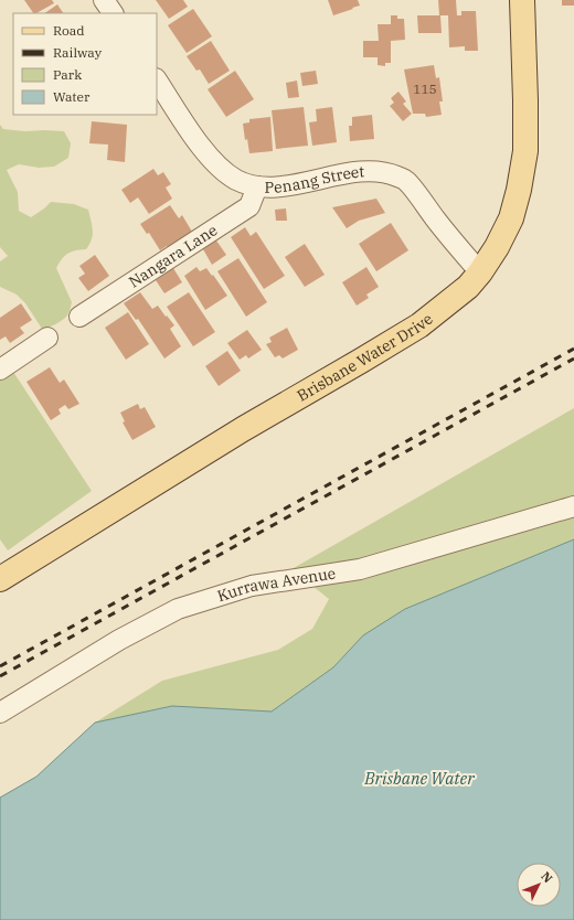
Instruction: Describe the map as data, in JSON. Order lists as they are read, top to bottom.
{
  "streets": {
    "main road": ["Brisbane Water Drive"],
    "street": ["Penang Street", "Nangara Lane", "Kurrawa Avenue"]
  },
  "crossings": [
    ["Penang Street", "Nangara Lane"],
    ["Penang Street", "Brisbane Water Drive"]
  ],
  "water": ["Brisbane Water"],
  "house_numbers": ["115"],
  "legend": [
    "Road",
    "Railway",
    "Park",
    "Water"
  ],
  "north": "top right"
}
